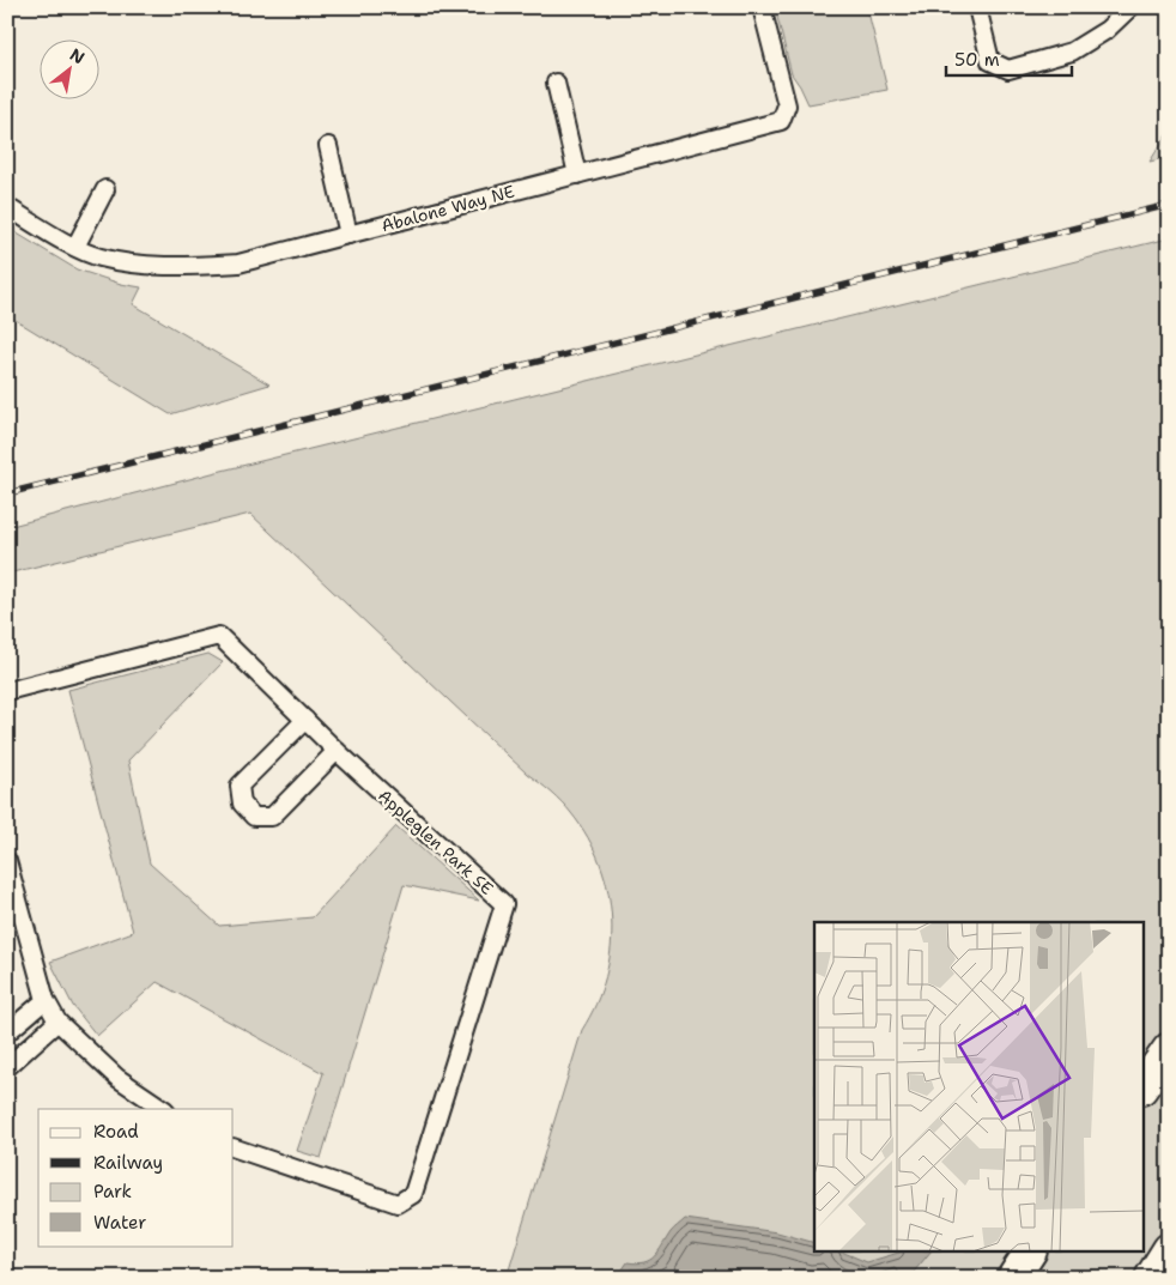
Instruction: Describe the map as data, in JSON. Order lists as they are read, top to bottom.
{
  "streets": {
    "street": ["Abalone Way NE", "Appleglen Park SE"]
  },
  "legend": [
    "Road",
    "Railway",
    "Park",
    "Water"
  ],
  "scale_bar": "50 m",
  "north": "top right"
}
